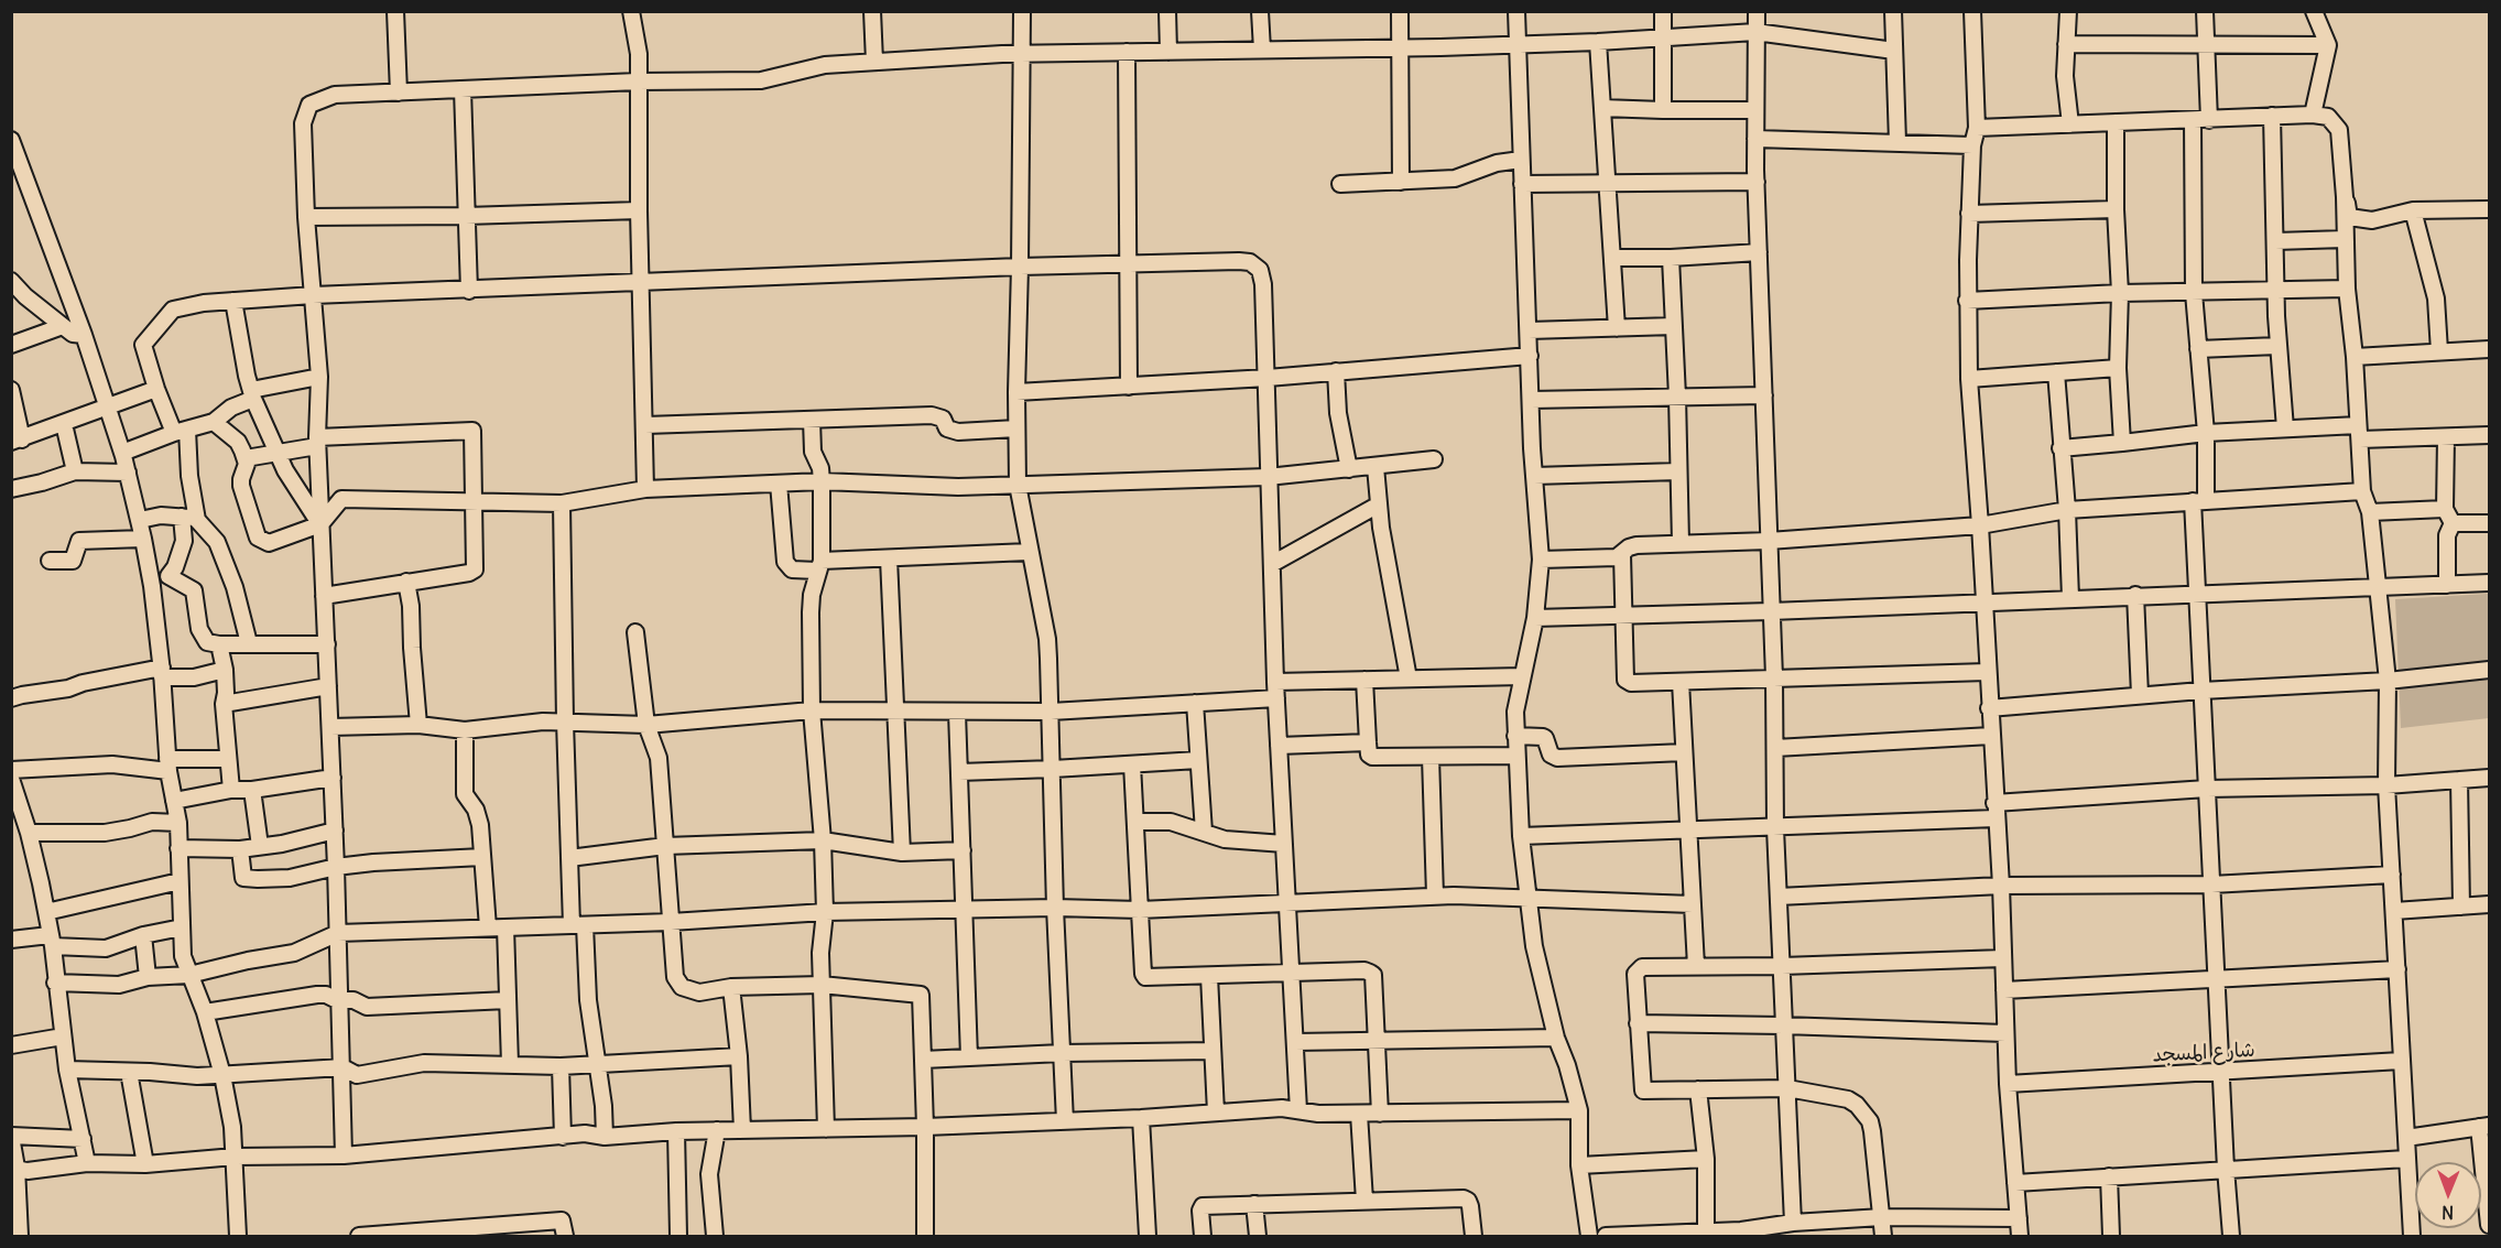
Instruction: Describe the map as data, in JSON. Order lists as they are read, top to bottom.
{
  "streets": {
    "street": ["شارع المسجد"]
  },
  "north": "bottom"
}
